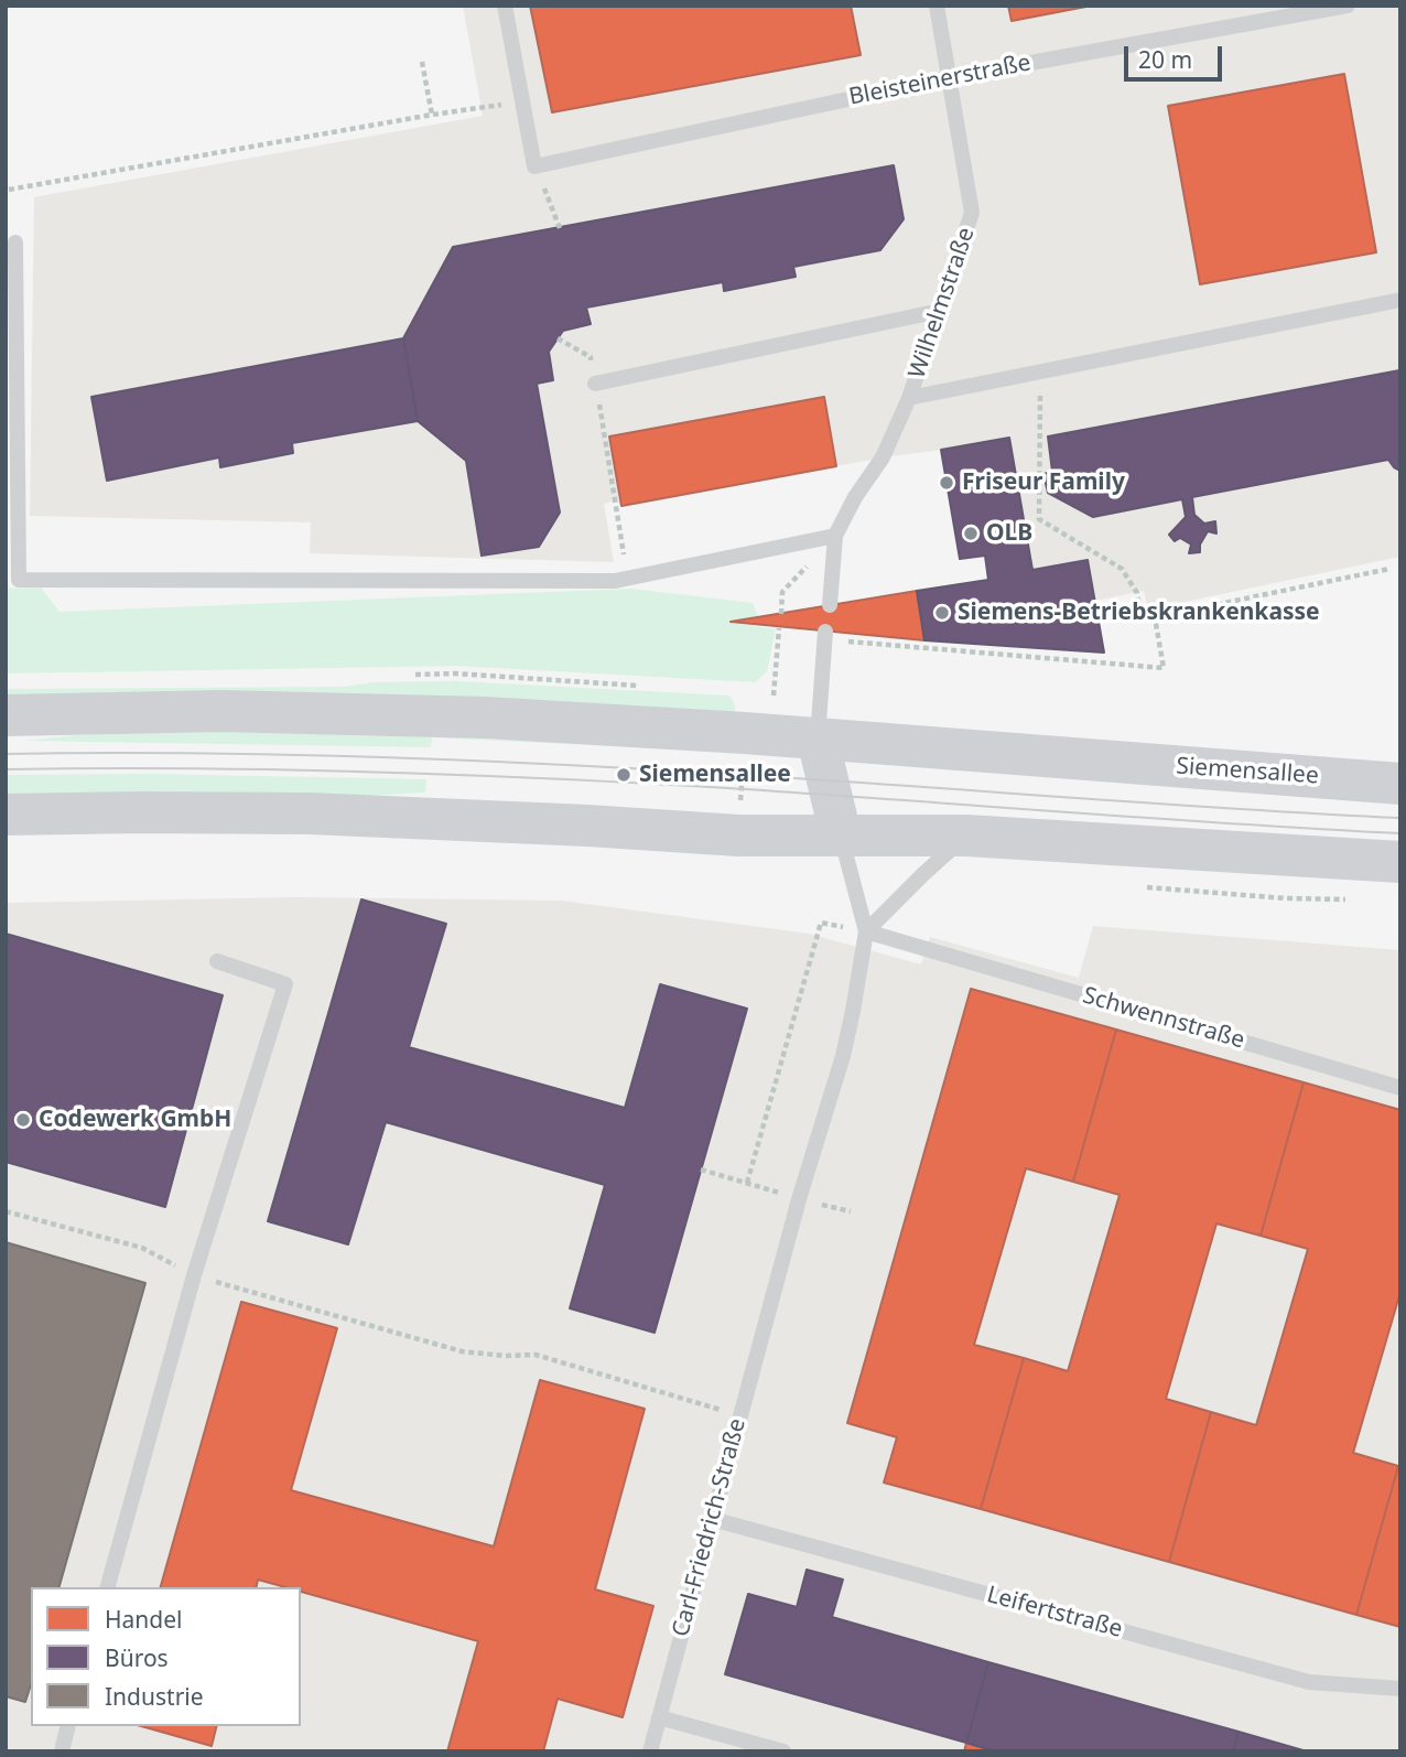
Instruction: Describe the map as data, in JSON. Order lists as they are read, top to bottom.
{
  "streets": {
    "main road": ["Siemensallee"],
    "lane": [
      "Bleisteinerstraße",
      "Wilhelmstraße",
      "Schwennstraße",
      "Carl-Friedrich-Straße",
      "Leifertstraße"
    ]
  },
  "crossings": [
    ["Bleisteinerstraße", "Wilhelmstraße"],
    ["Schwennstraße", "Carl-Friedrich-Straße"],
    ["Carl-Friedrich-Straße", "Leifertstraße"]
  ],
  "places": [
    "Friseur Family",
    "OLB",
    "Siemens-Betriebskrankenkasse",
    "Siemensallee",
    "Codewerk GmbH"
  ],
  "legend": ["Handel", "Büros", "Industrie"],
  "scale_bar": "20 m"
}
